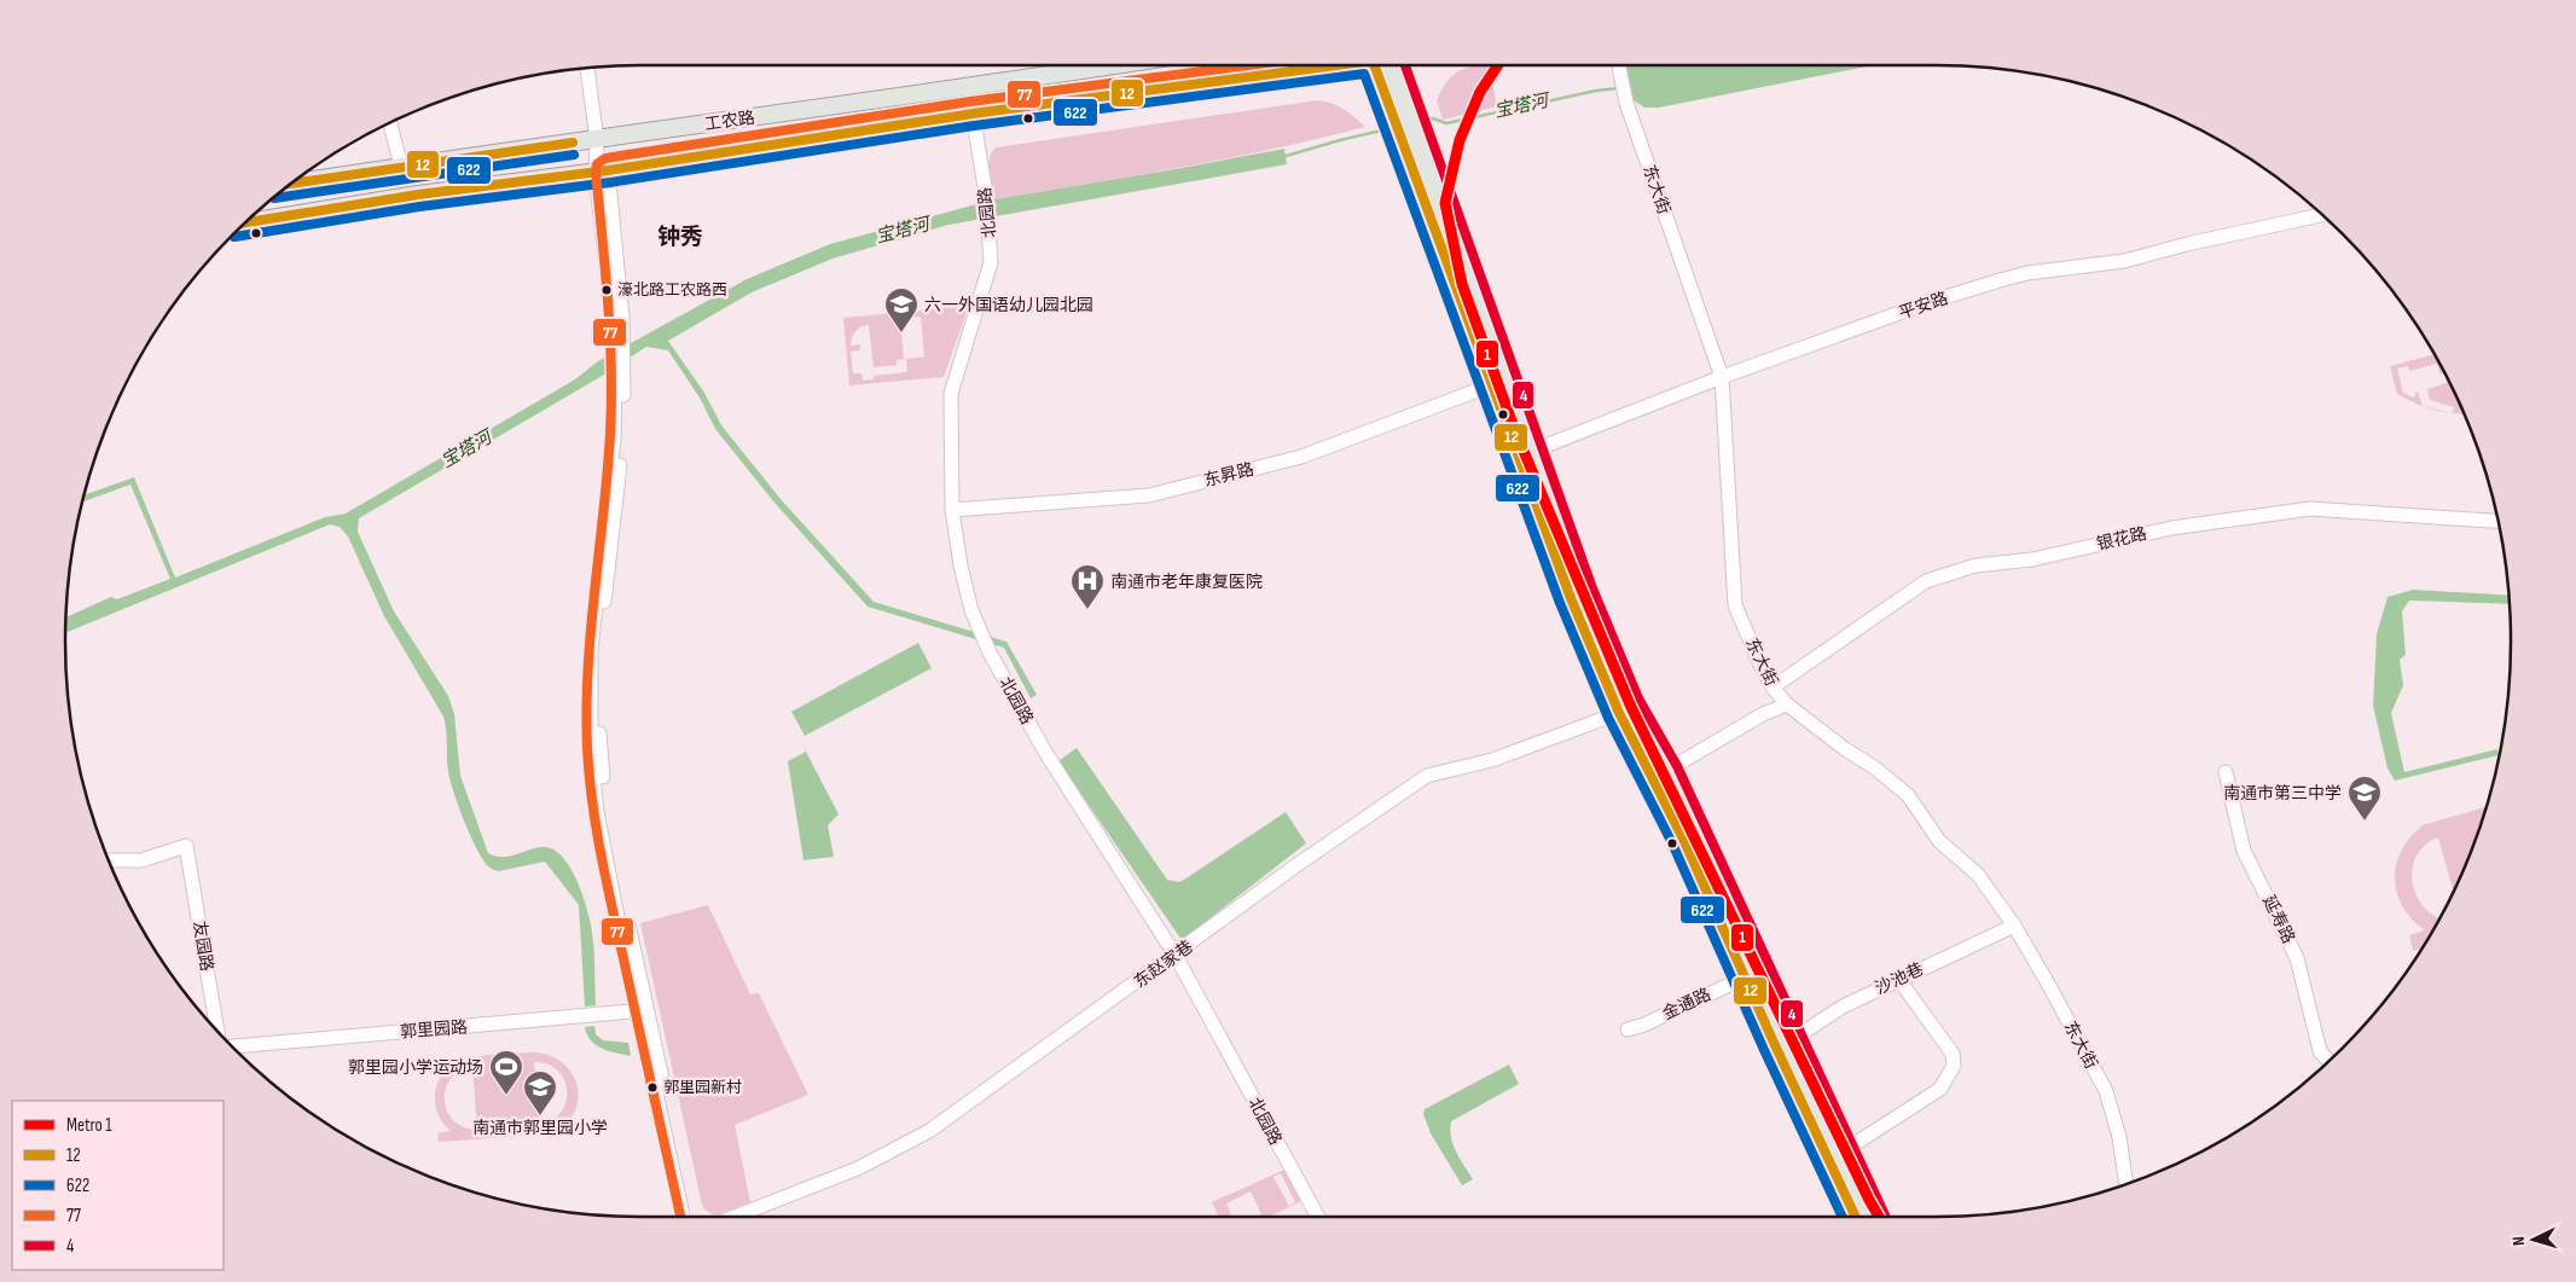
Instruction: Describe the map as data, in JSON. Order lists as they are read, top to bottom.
{
  "streets": {
    "main road": ["工农路"],
    "street": [
      "东大街",
      "北园路",
      "平安路",
      "东昇路",
      "银花路",
      "延寿路",
      "友园路",
      "东赵家巷",
      "沙池巷",
      "金通路",
      "郭里园路"
    ]
  },
  "crossings": [
    ["工农路", "北园路"],
    ["东大街", "平安路"],
    ["东大街", "银花路"],
    ["东大街", "沙池巷"],
    ["北园路", "东昇路"],
    ["北园路", "东赵家巷"]
  ],
  "districts": ["钟秀"],
  "water": ["宝塔河"],
  "places": {
    "other": ["濠北路工农路西", "郭里园新村"],
    "school or university": ["六一外国语幼儿园北园", "南通市第三中学", "南通市郭里园小学"],
    "hospital": ["南通市老年康复医院"],
    "sports": ["郭里园小学运动场"]
  },
  "lines": [
    "metro line 1",
    "transit line 12",
    "transit line 77",
    "transit line 4",
    "transit line 622"
  ],
  "legend": [
    "Metro 1",
    "12",
    "622",
    "77",
    "4"
  ],
  "north": "left"
}
